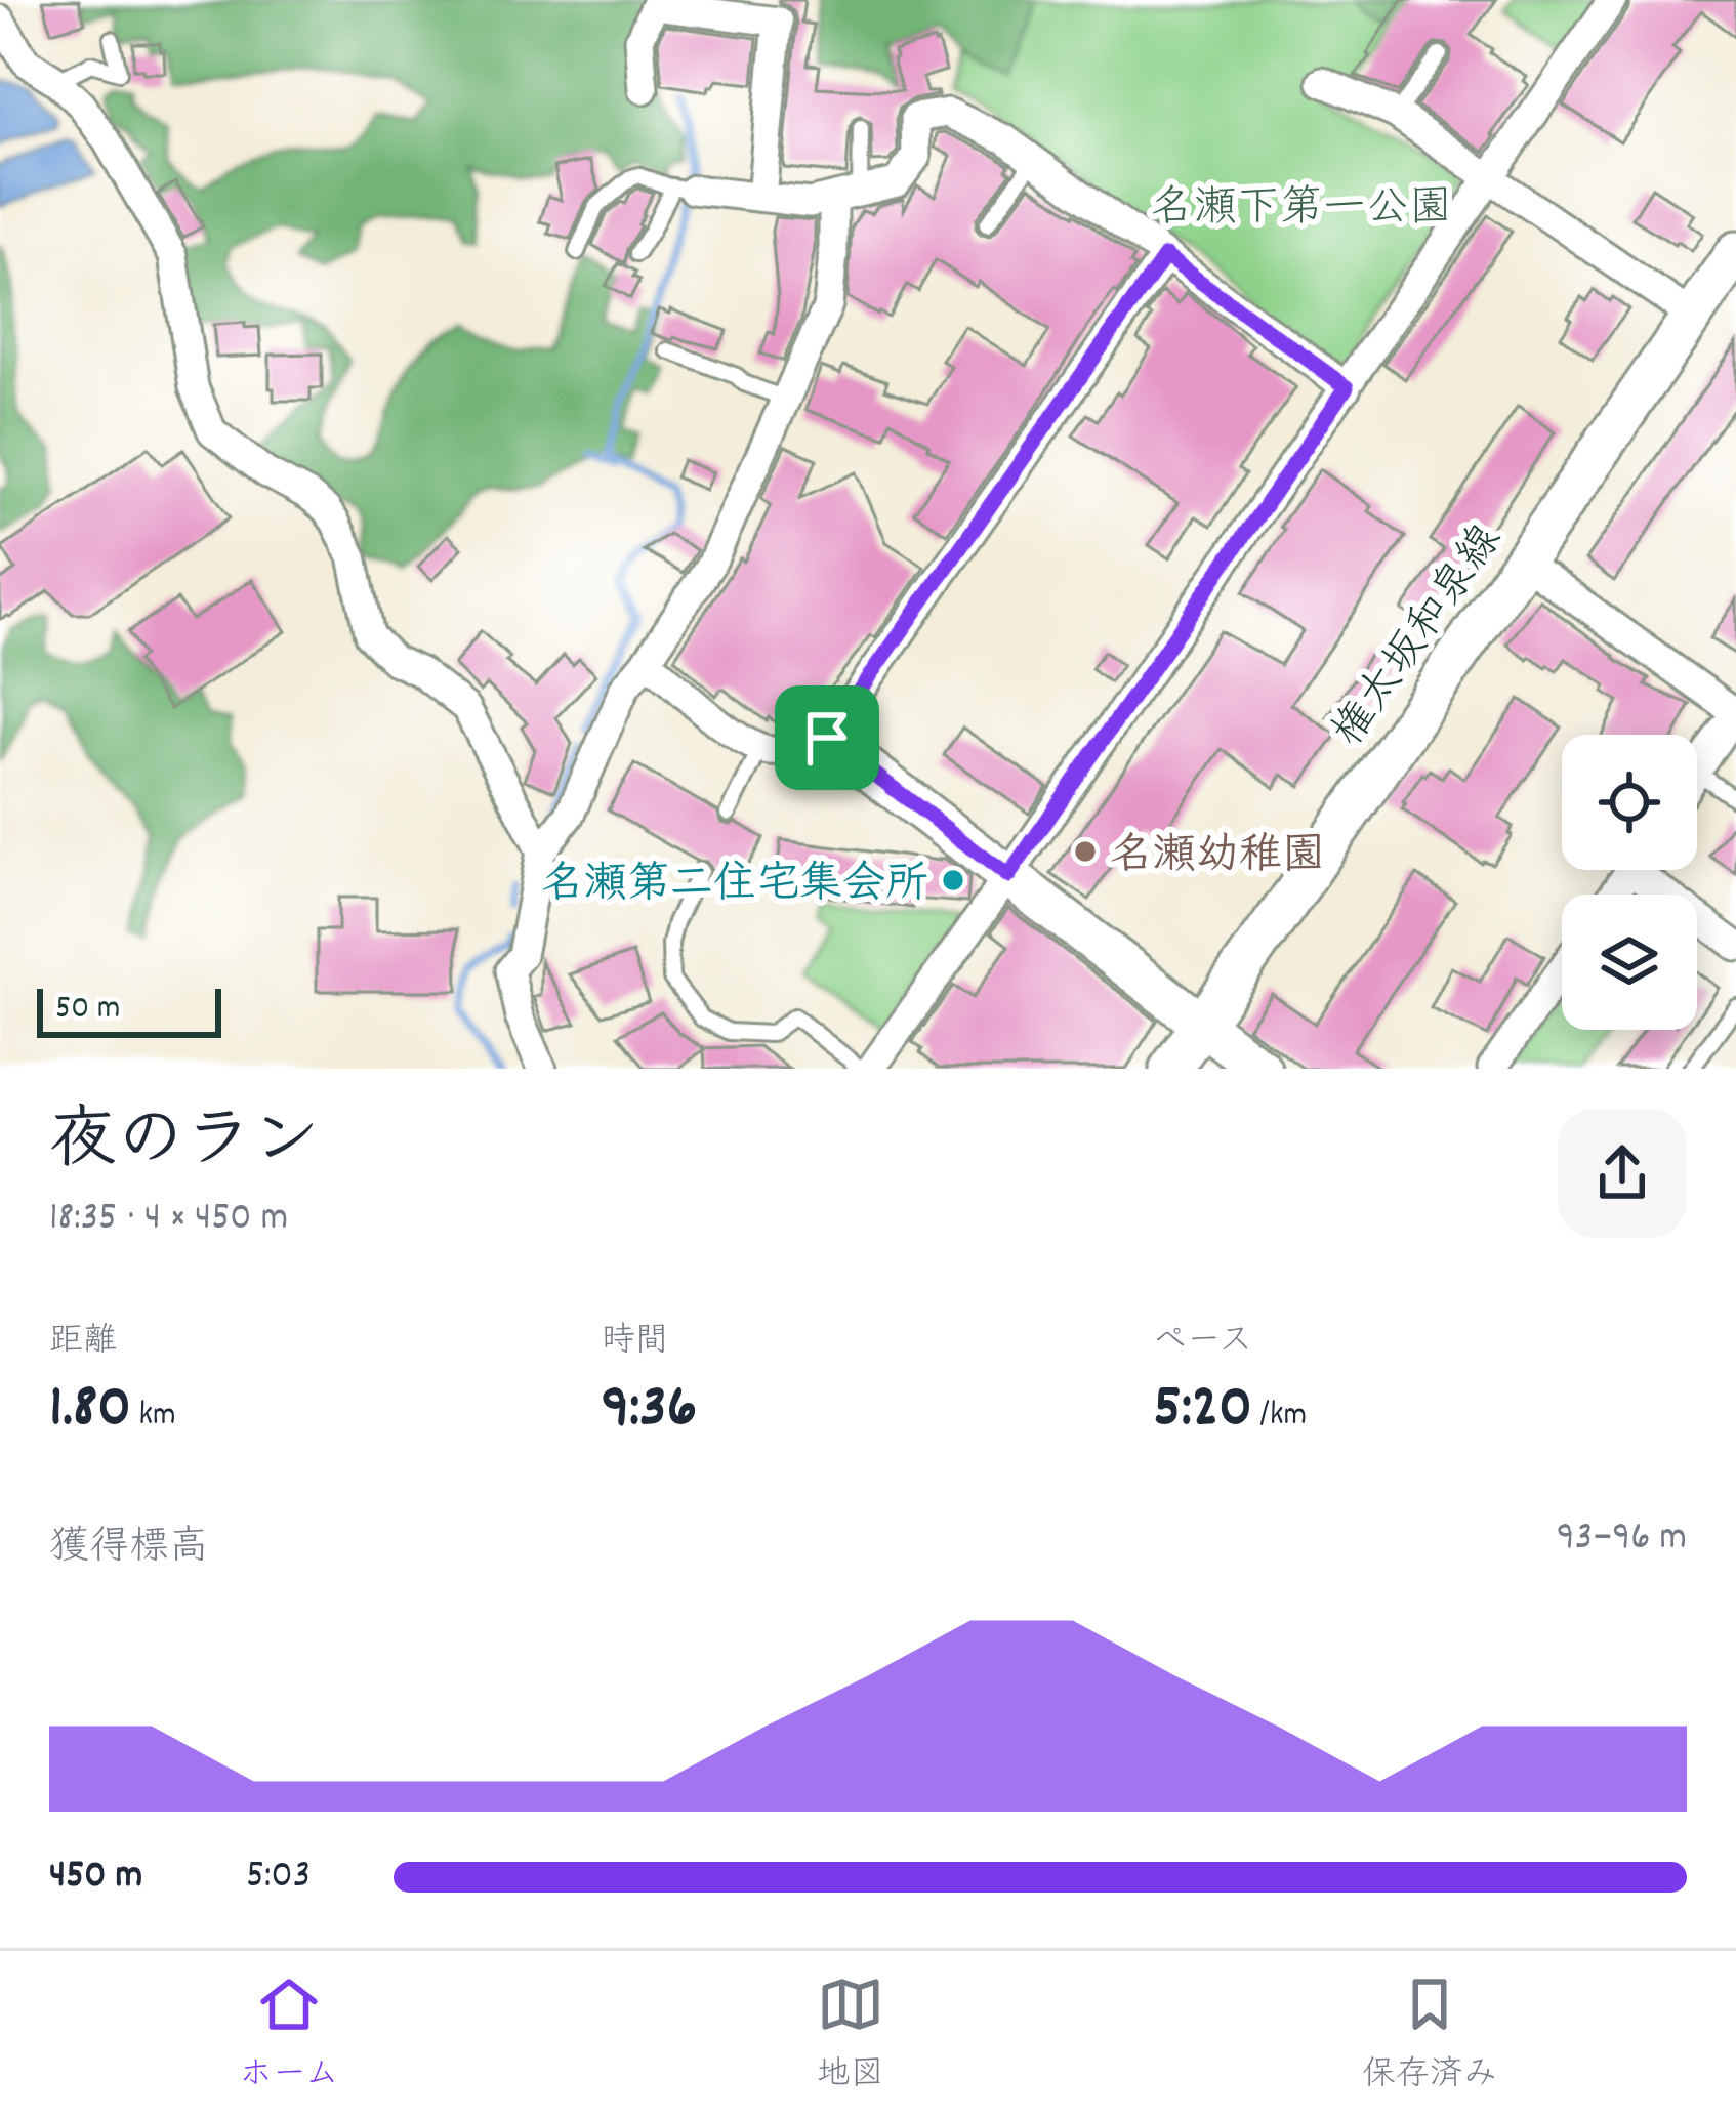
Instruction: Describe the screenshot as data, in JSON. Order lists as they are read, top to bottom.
{
  "streets": {
    "street": ["権太坂和泉線"]
  },
  "parks": ["名瀬下第一公園"],
  "places": ["名瀬幼稚園", "名瀬第二住宅集会所"],
  "scale_bar": "50 m",
  "page": {
    "scale": "50 m",
    "heading": ["夜のラン", "18:35 · 4 × 450 m"],
    "stats": [
      ["距離", "1.80 km"],
      ["時間", "9:36"],
      ["ペース", "5:20 /km"]
    ],
    "chart": ["獲得標高", "93–96 m"],
    "list": [
      {
        "name": "450 m",
        "note": "5:03"
      }
    ],
    "tabs": ["ホーム", "地図", "保存済み"]
  }
}
